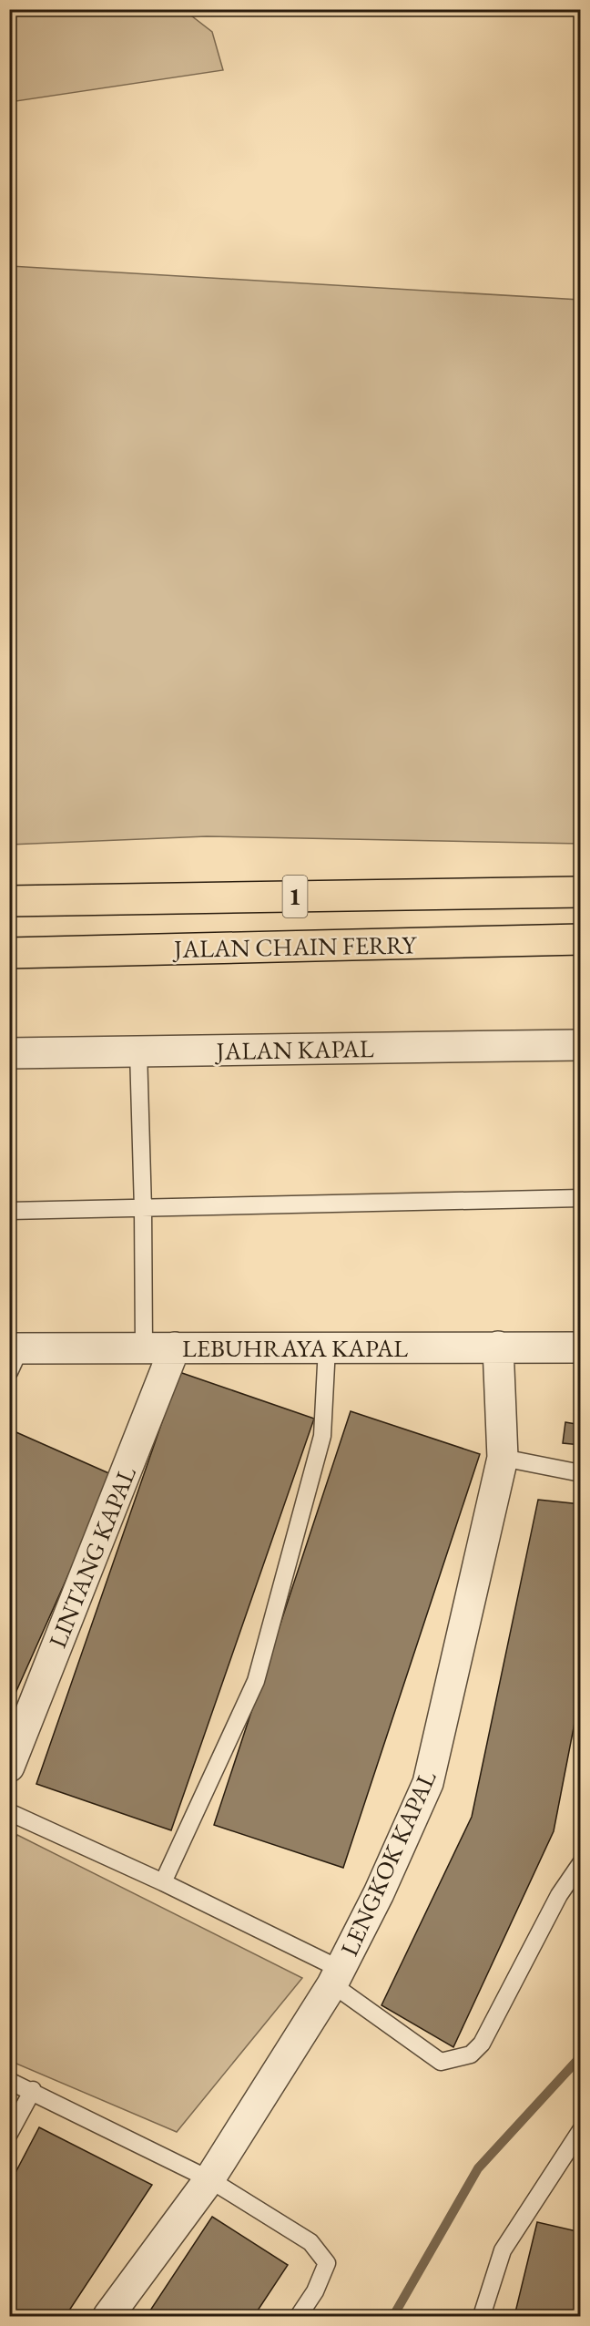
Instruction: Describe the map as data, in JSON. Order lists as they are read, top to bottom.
{
  "streets": {
    "highway": ["1", "JALAN CHAIN FERRY"],
    "street": [
      "JALAN KAPAL",
      "LEBUHRAYA KAPAL",
      "LINTANG KAPAL",
      "LENGKOK KAPAL"
    ]
  },
  "crossings": [
    ["LEBUHRAYA KAPAL", "LINTANG KAPAL"],
    ["LEBUHRAYA KAPAL", "LENGKOK KAPAL"]
  ]
}
